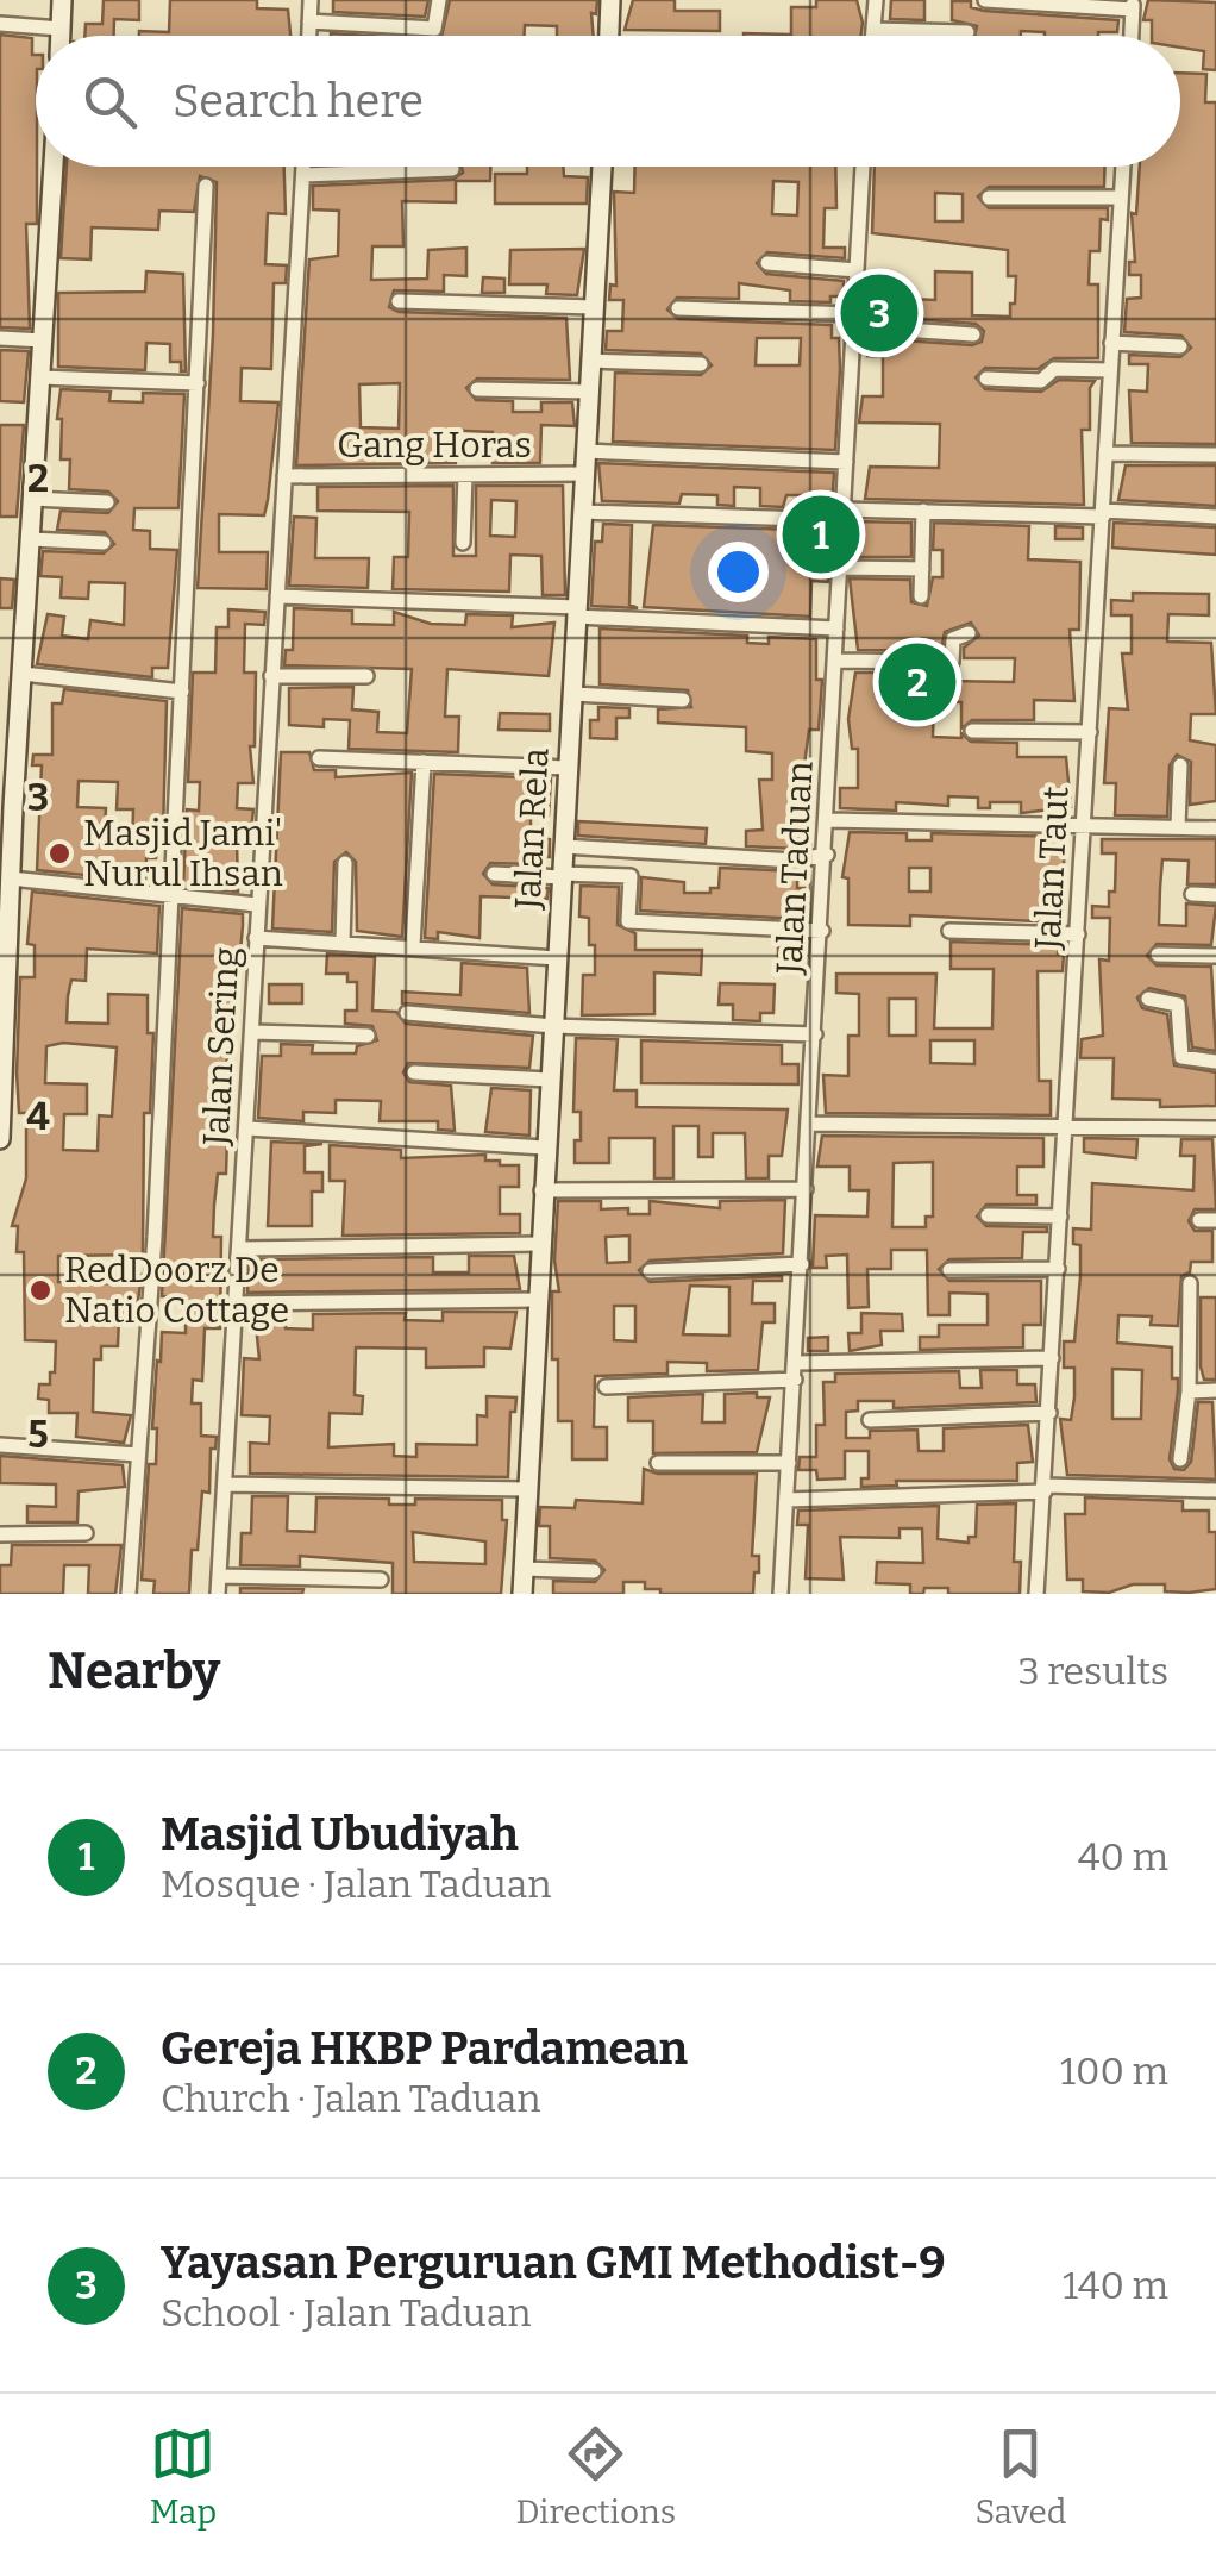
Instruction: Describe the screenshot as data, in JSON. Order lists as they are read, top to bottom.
{
  "streets": {
    "street": [
      "Gang Horas",
      "Jalan Rela",
      "Jalan Taduan",
      "Jalan Taut",
      "Jalan Sering"
    ]
  },
  "crossings": [
    ["Gang Horas", "Jalan Rela"],
    ["Gang Horas", "Jalan Sering"]
  ],
  "places": ["Masjid Jami' Nurul Ihsan", "RedDoorz De Natio Cottage"],
  "page": {
    "search": "Search here",
    "pins": ["3", "1", "2"],
    "heading": ["Nearby", "3 results"],
    "list": [
      {
        "mark": "1",
        "name": "Masjid Ubudiyah",
        "note": "Mosque · Jalan Taduan",
        "value": "40 m"
      },
      {
        "mark": "2",
        "name": "Gereja HKBP Pardamean",
        "note": "Church · Jalan Taduan",
        "value": "100 m"
      },
      {
        "mark": "3",
        "name": "Yayasan Perguruan GMI Methodist-9",
        "note": "School · Jalan Taduan",
        "value": "140 m"
      }
    ],
    "nav": ["Map", "Directions", "Saved"]
  },
  "grid": {
    "rows": [
      "2",
      "3",
      "4",
      "5"
    ]
  }
}
